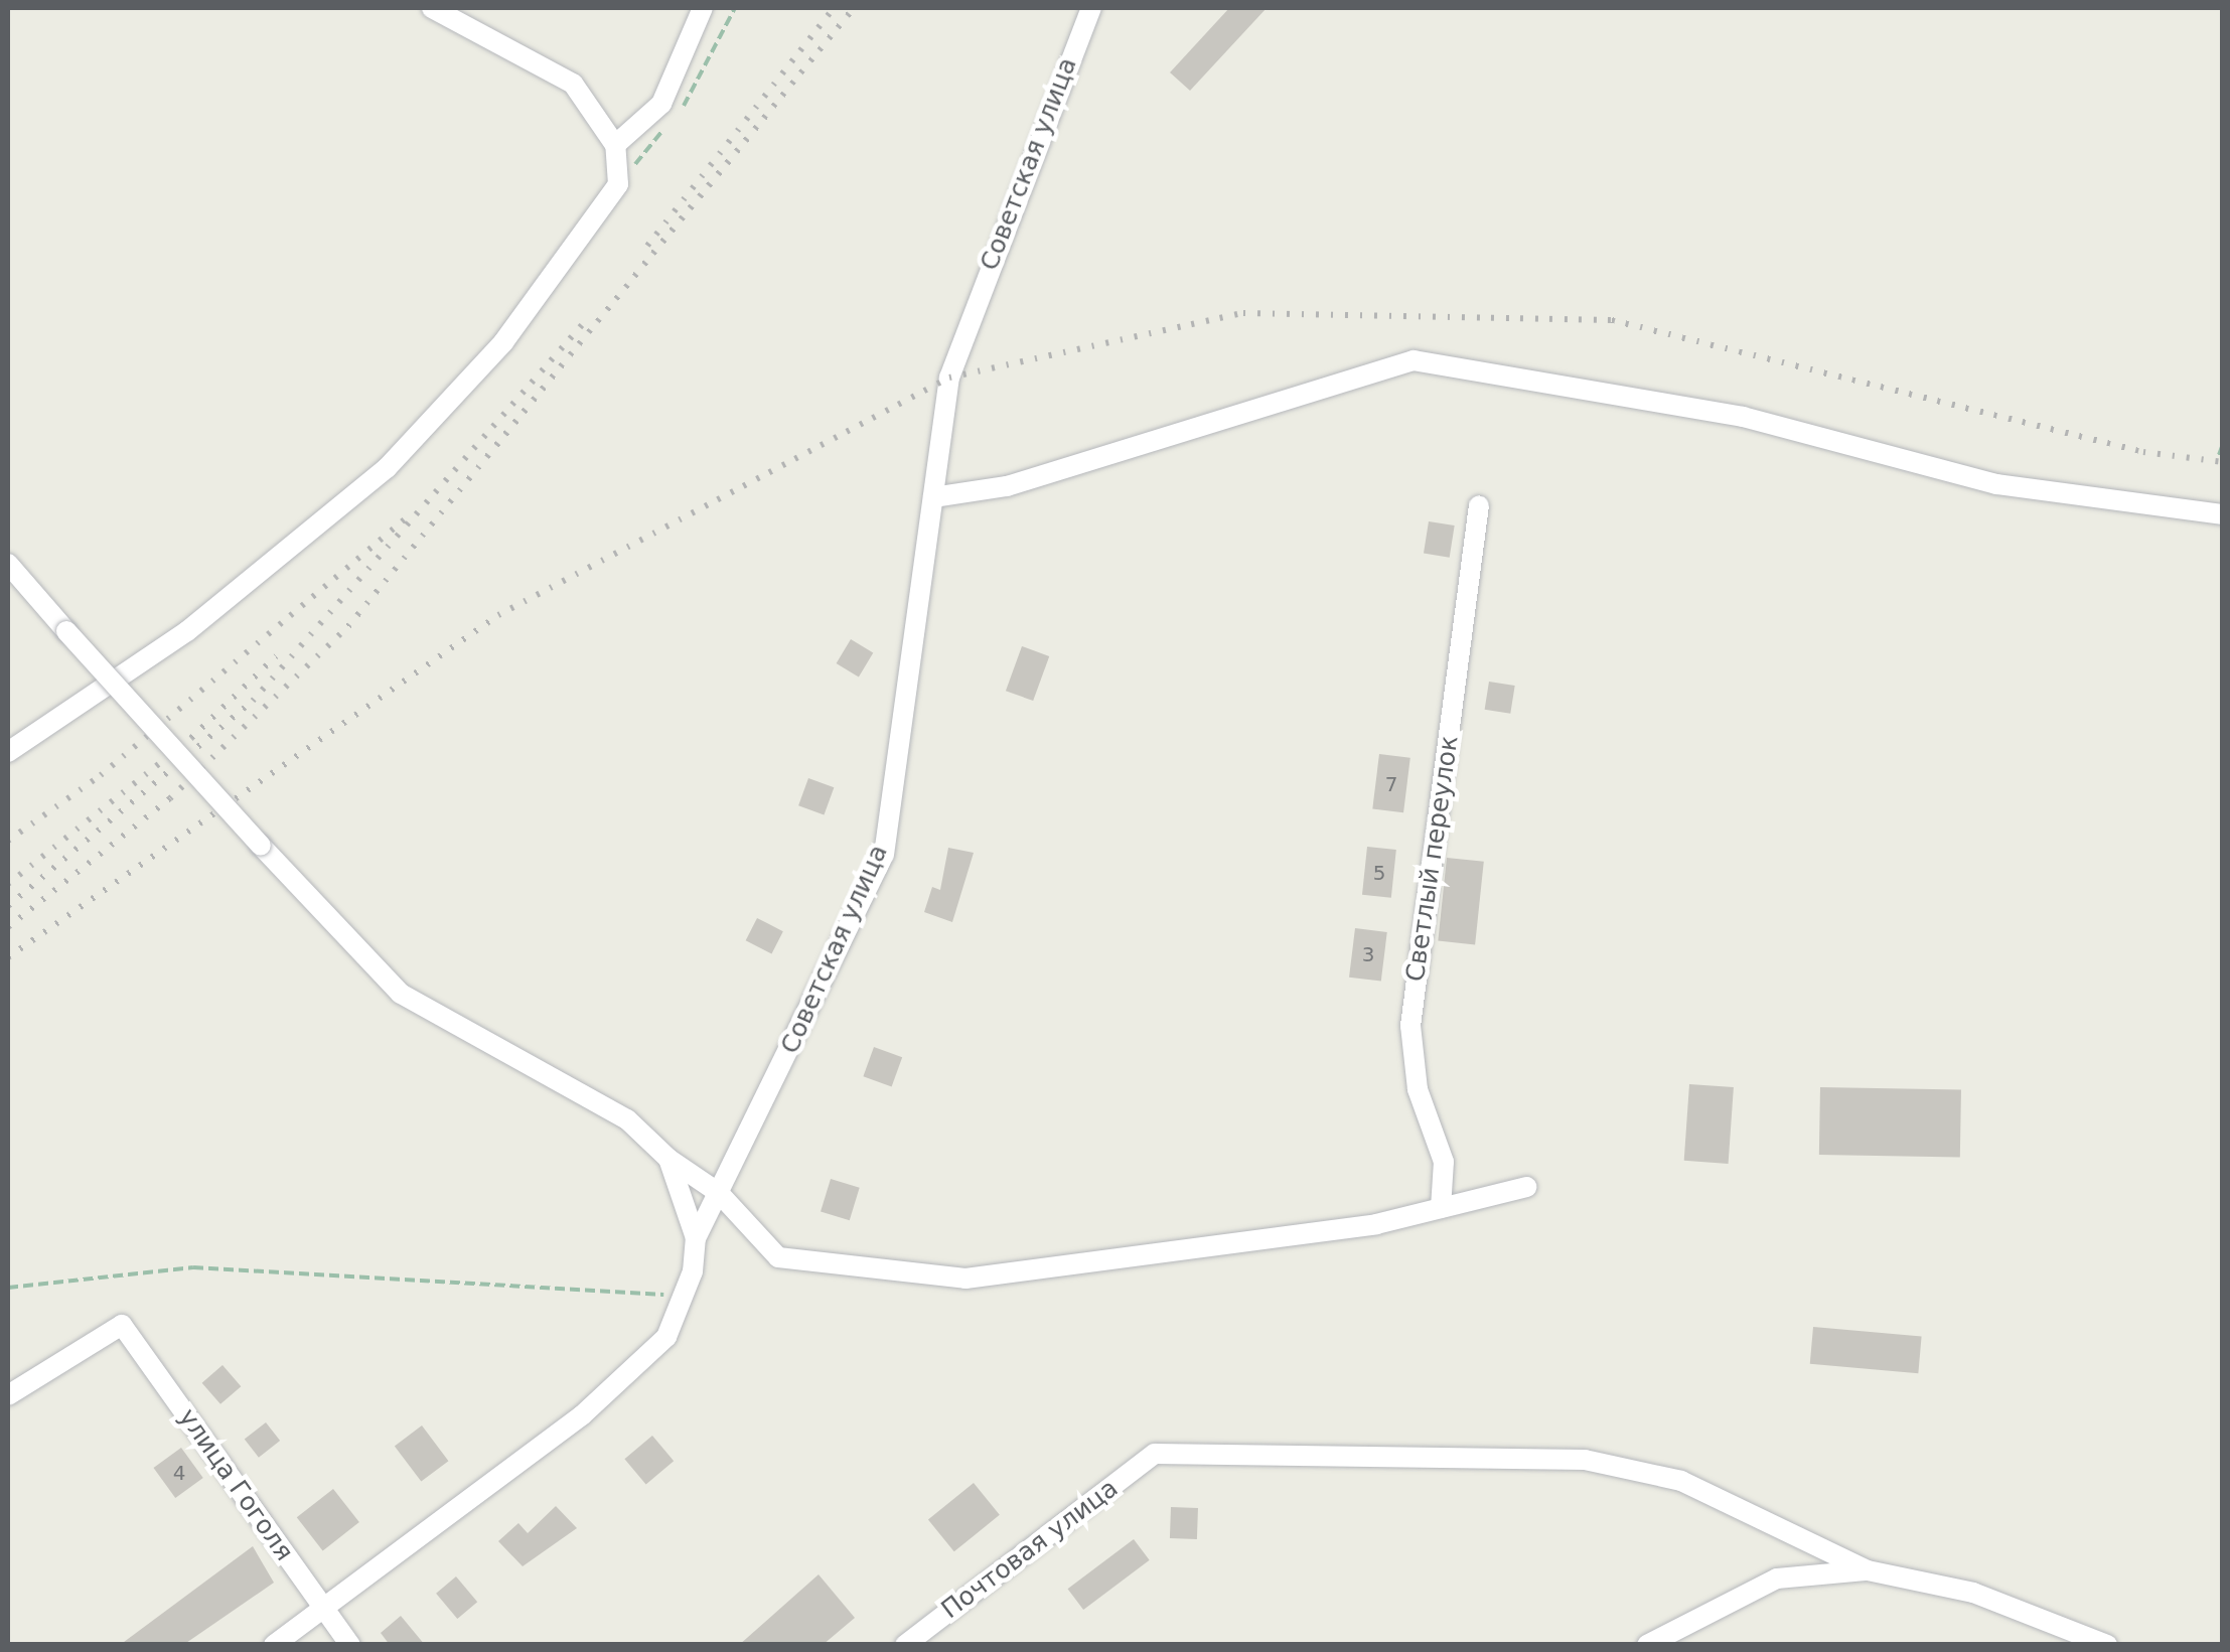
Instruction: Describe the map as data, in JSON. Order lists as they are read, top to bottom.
{
  "streets": {
    "street": [
      "Советская улица",
      "Светлый переулок",
      "улица Гоголя",
      "Почтовая улица"
    ]
  },
  "crossings": [
    ["Советская улица", "улица Гоголя"]
  ],
  "house_numbers": [
    "7",
    "5",
    "3",
    "4"
  ]
}
